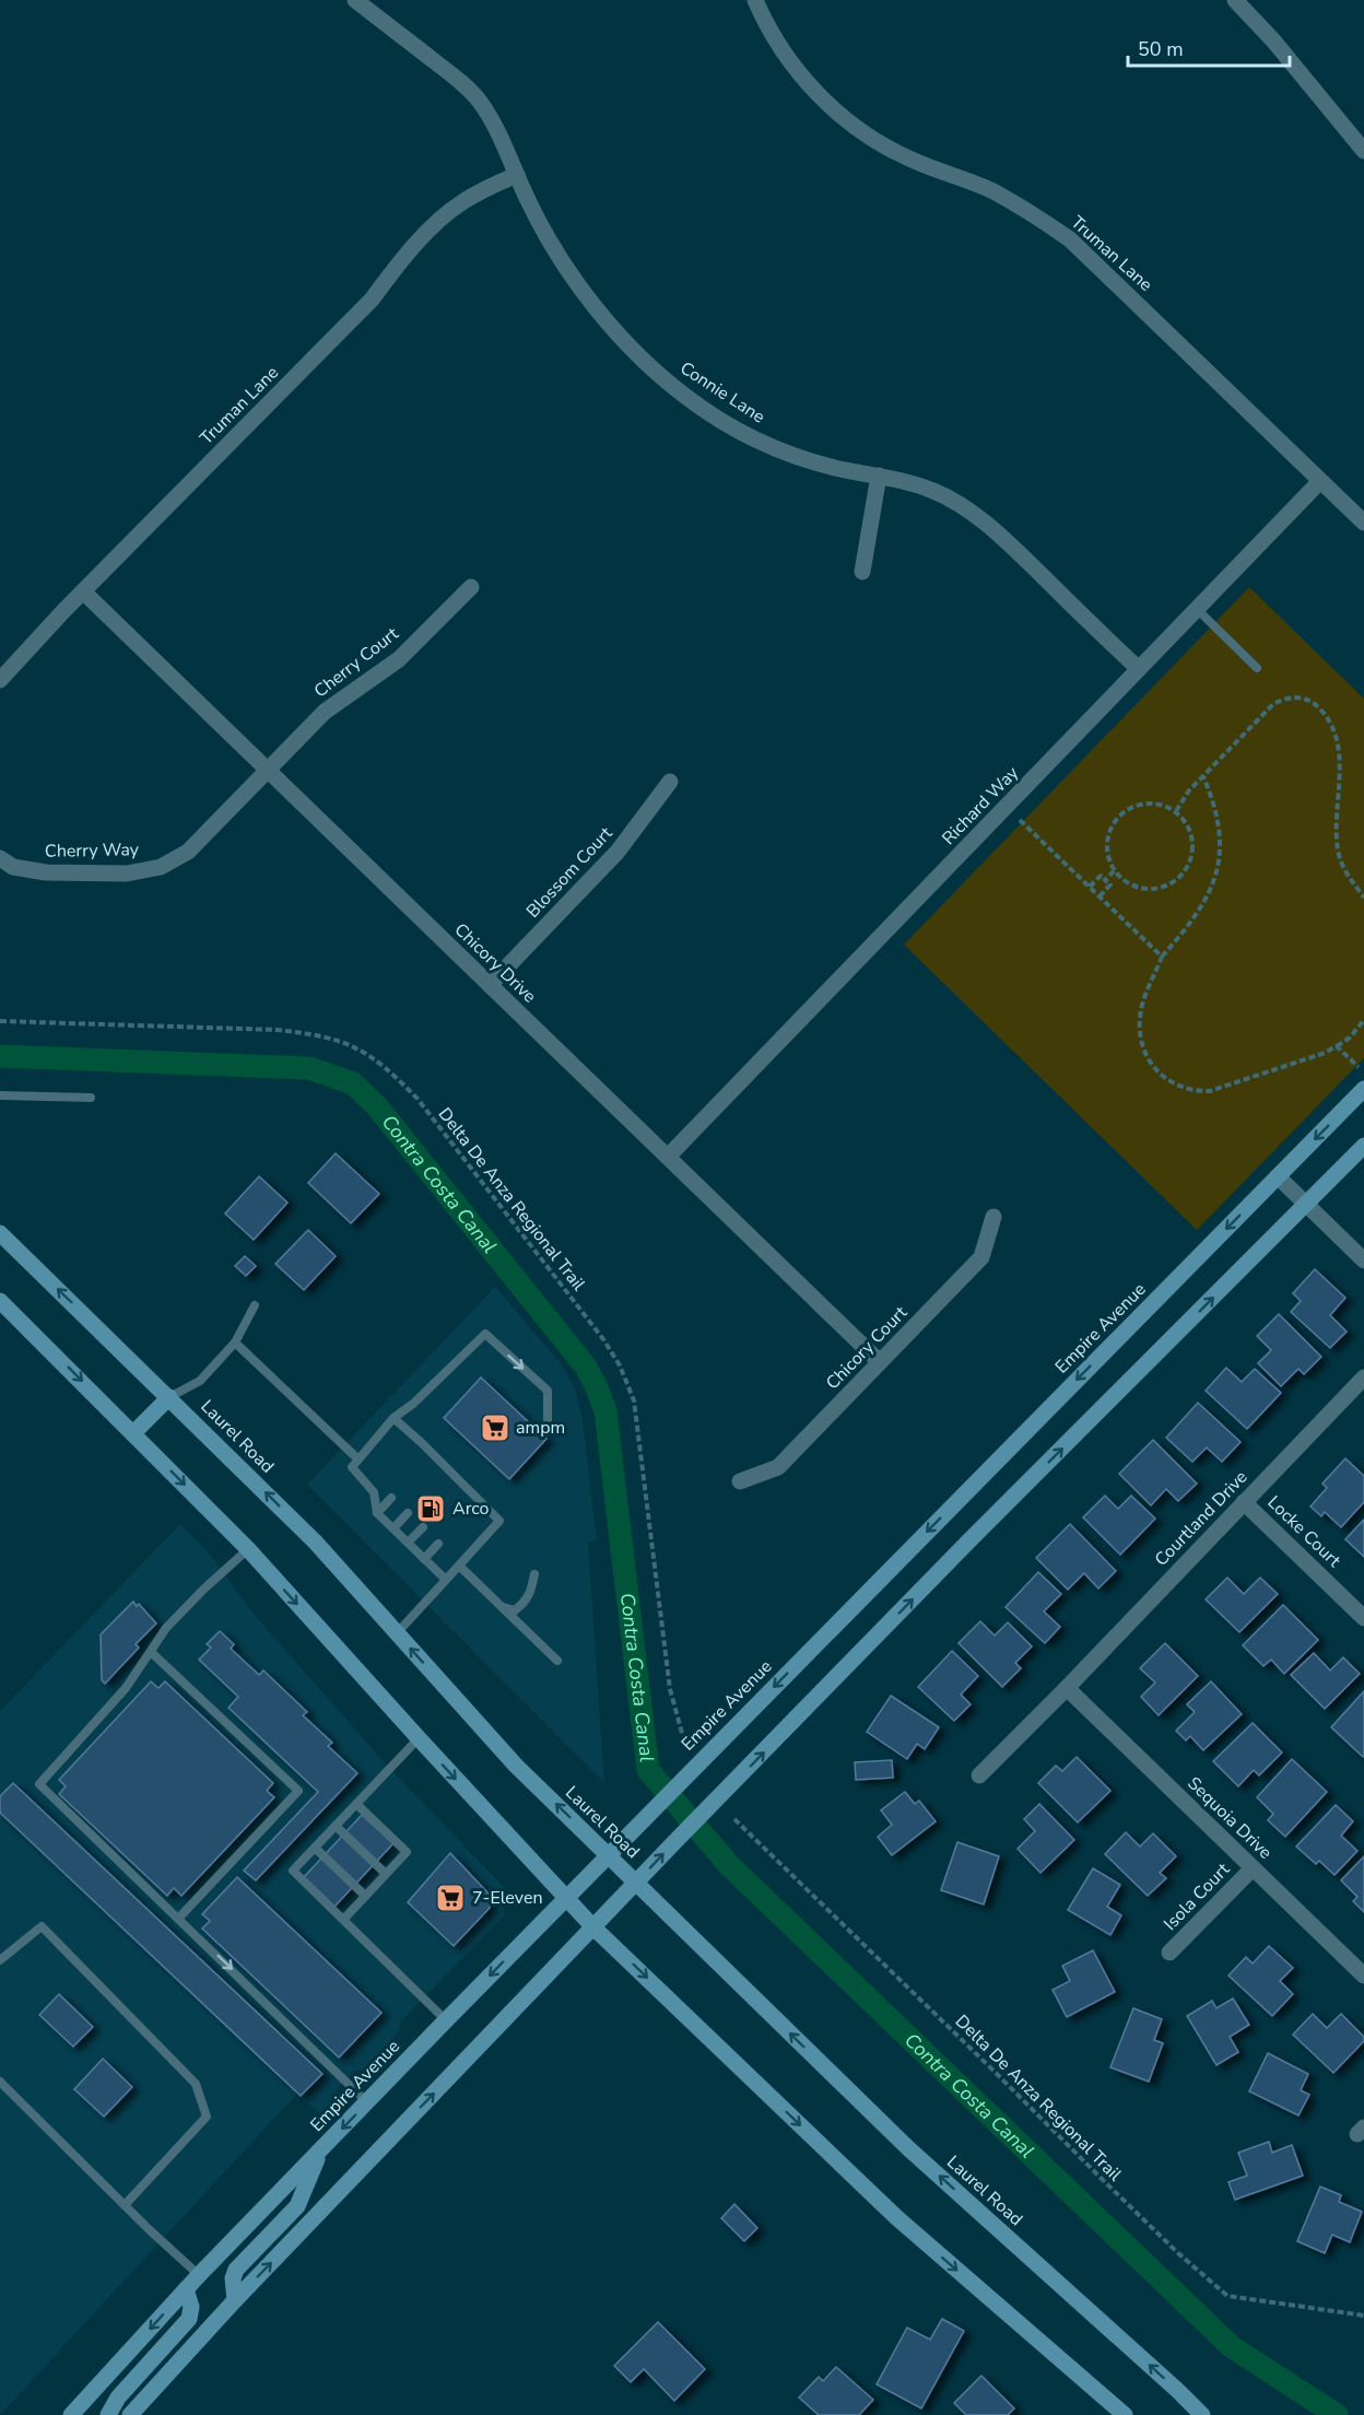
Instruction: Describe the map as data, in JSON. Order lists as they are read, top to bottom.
{
  "streets": {
    "main road": ["Empire Avenue", "Laurel Road"],
    "street": [
      "Truman Lane",
      "Connie Lane",
      "Cherry Court",
      "Richard Way",
      "Cherry Way",
      "Blossom Court",
      "Chicory Drive",
      "Chicory Court",
      "Courtland Drive",
      "Locke Court",
      "Sequoia Drive",
      "Isola Court"
    ],
    "path": ["Delta De Anza Regional Trail"]
  },
  "crossings": [
    ["Truman Lane", "Connie Lane"],
    ["Truman Lane", "Richard Way"],
    ["Truman Lane", "Chicory Drive"],
    ["Connie Lane", "Richard Way"],
    ["Cherry Court", "Cherry Way"],
    ["Cherry Court", "Chicory Drive"],
    ["Richard Way", "Chicory Drive"],
    ["Cherry Way", "Chicory Drive"],
    ["Blossom Court", "Chicory Drive"],
    ["Chicory Drive", "Chicory Court"],
    ["Empire Avenue", "Laurel Road"],
    ["Courtland Drive", "Locke Court"],
    ["Courtland Drive", "Sequoia Drive"],
    ["Sequoia Drive", "Isola Court"]
  ],
  "water": ["Contra Costa Canal"],
  "places": {
    "supermarket": ["ampm", "7-Eleven"],
    "fuel station": ["Arco"]
  },
  "scale_bar": "50 m"
}
